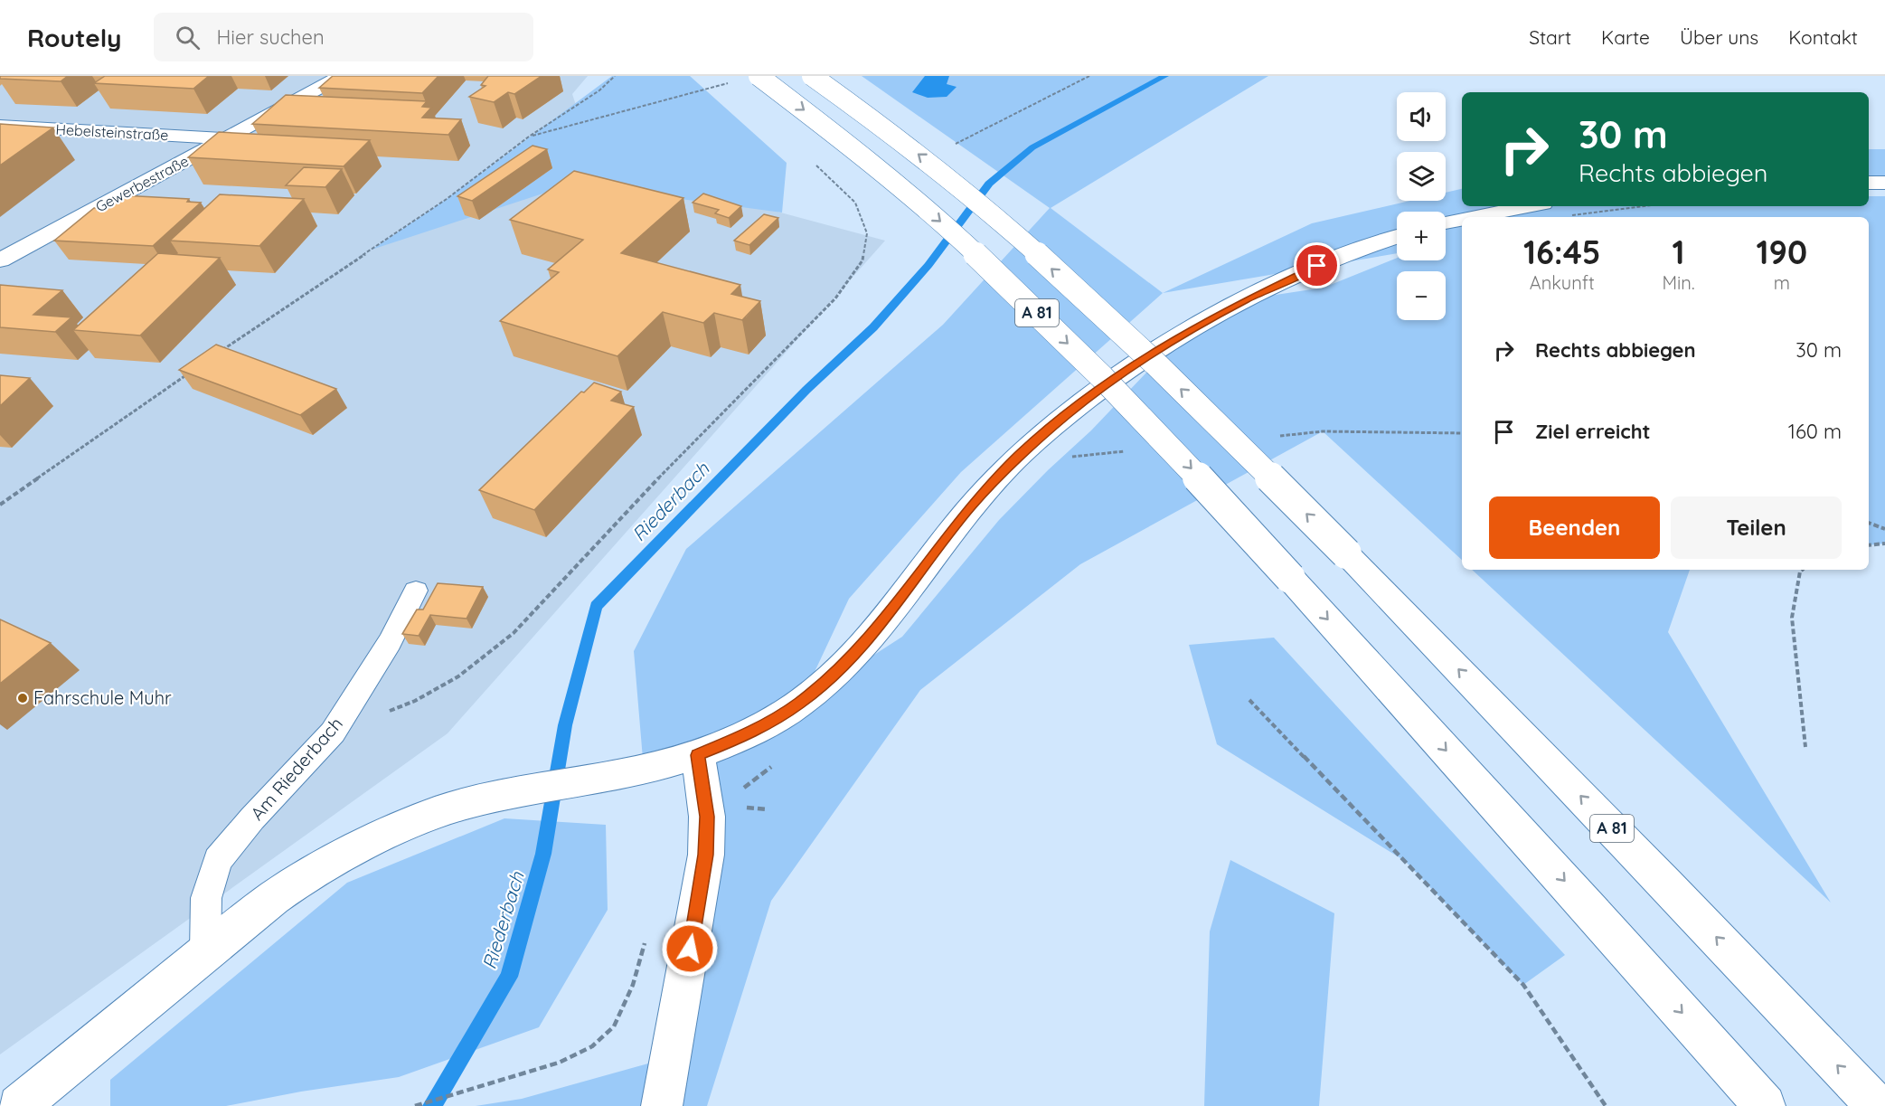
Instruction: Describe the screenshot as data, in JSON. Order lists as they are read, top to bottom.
{
  "streets": {
    "main road": ["Hebelsteinstraße", "Gewerbestraße", "A 81"],
    "lane": ["Am Riederbach"]
  },
  "crossings": [
    ["Hebelsteinstraße", "Gewerbestraße"]
  ],
  "water": ["Riederbach"],
  "places": ["Fahrschule Muhr"],
  "page": {
    "header": "Routely",
    "search": "Hier suchen",
    "nav": [
      "Start",
      "Karte",
      "Über uns",
      "Kontakt"
    ],
    "map_buttons": ["+", "−"],
    "turn": ["30 m", "Rechts abbiegen"],
    "eta": [
      "16:45",
      "Ankunft",
      "1",
      "Min.",
      "190",
      "m"
    ],
    "list": [
      {
        "name": "Rechts abbiegen",
        "value": "30 m"
      },
      {
        "name": "Ziel erreicht",
        "value": "160 m"
      }
    ],
    "buttons": ["Beenden", "Teilen"]
  }
}
